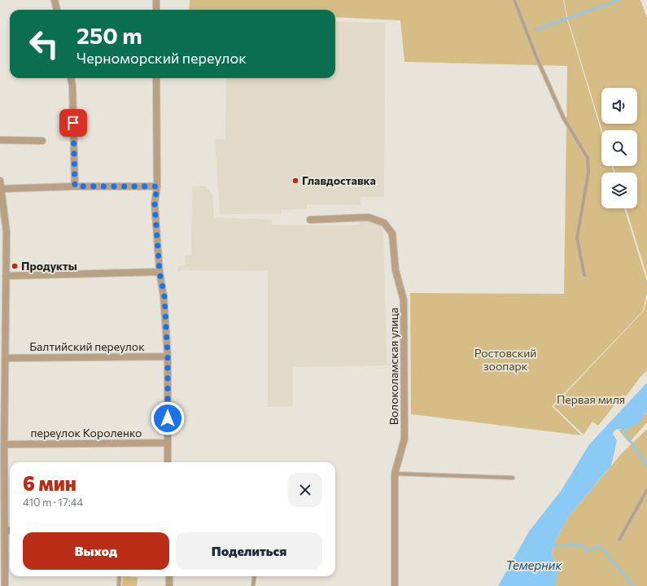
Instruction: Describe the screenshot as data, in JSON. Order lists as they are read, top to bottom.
{
  "streets": {
    "street": ["Балтийский переулок", "Волоколамская улица", "переулок Короленко"]
  },
  "water": ["Темерник"],
  "parks": ["Ростовский зоопарк", "Первая миля"],
  "places": ["Главдоставка", "Продукты"],
  "page": {
    "turn": ["250 m", "Черноморский переулок"],
    "heading": ["6 мин", "410 m · 17:44"],
    "buttons": ["Выход", "Поделиться"]
  }
}
